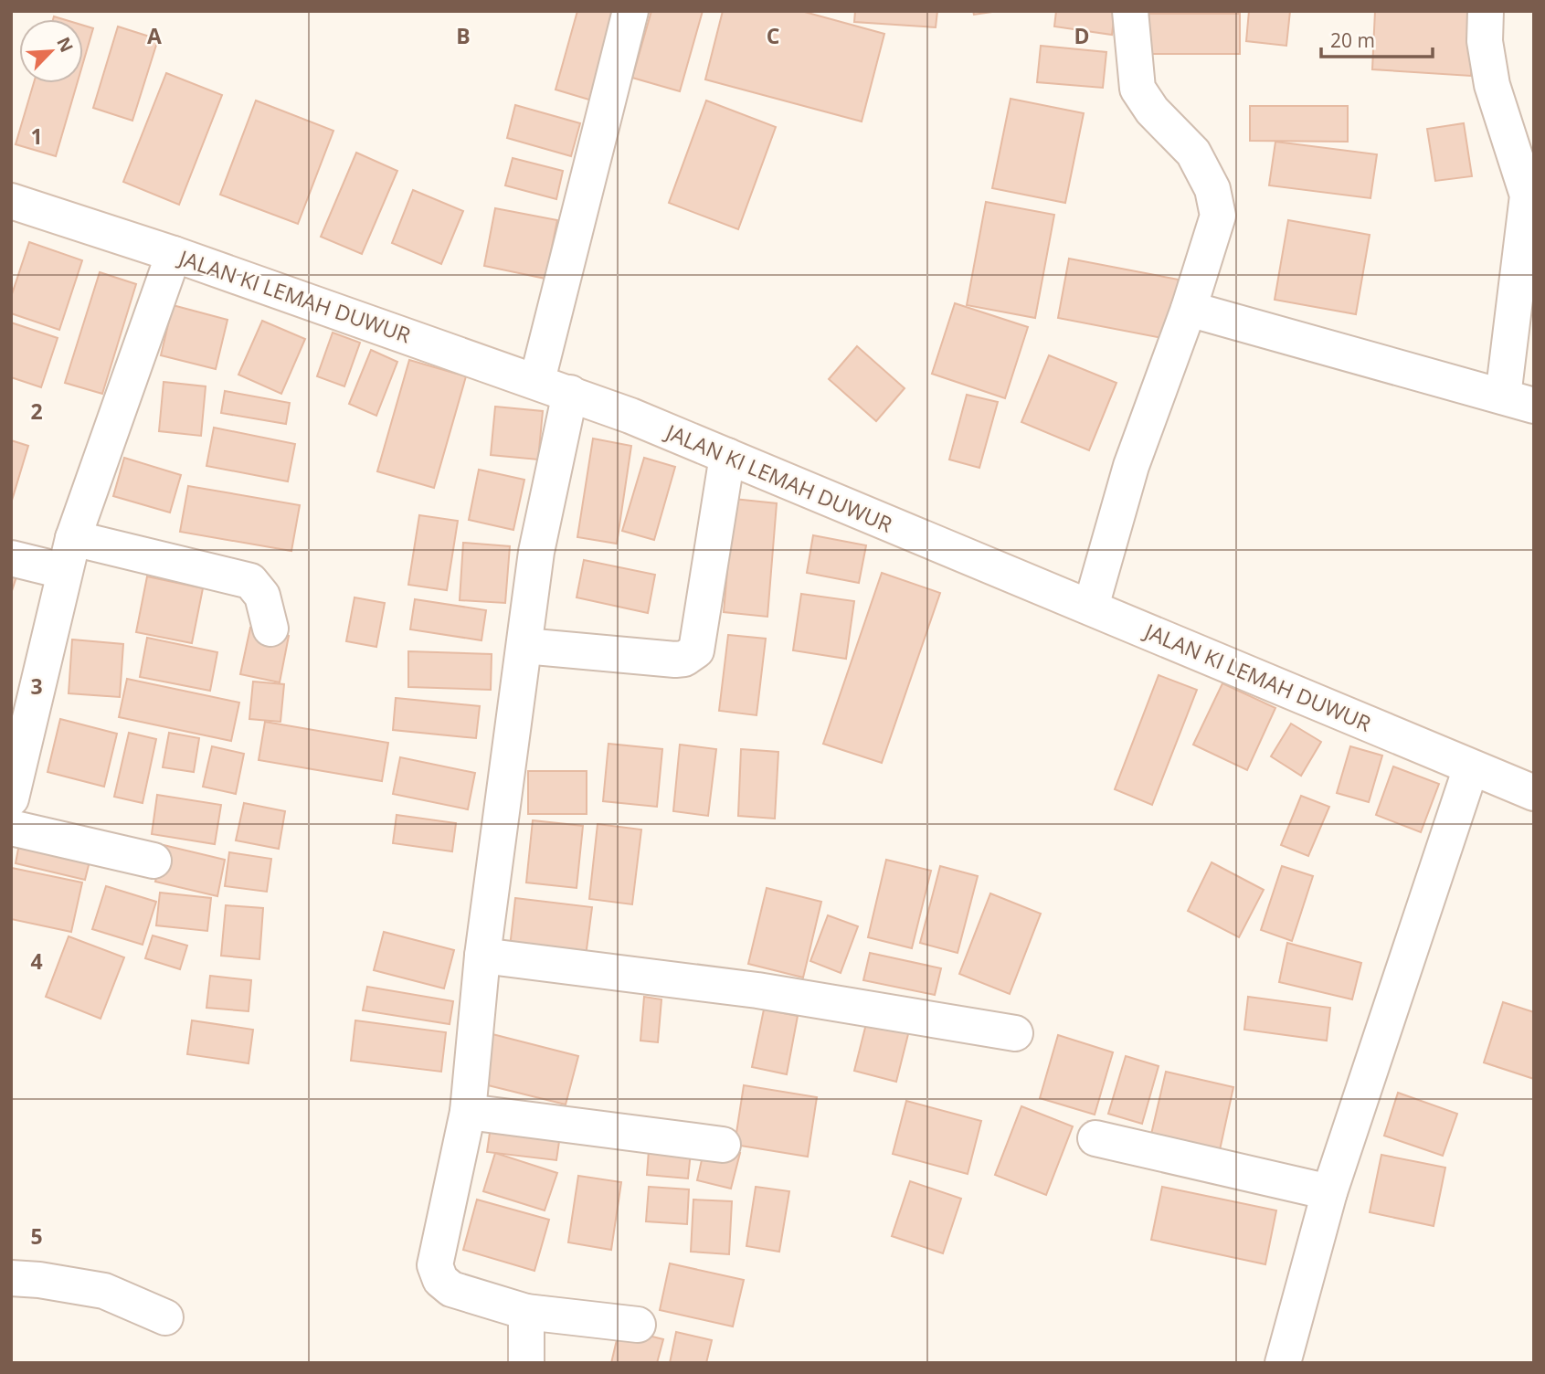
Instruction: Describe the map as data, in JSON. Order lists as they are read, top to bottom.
{
  "streets": {
    "street": ["JALAN KI LEMAH DUWUR"]
  },
  "scale_bar": "20 m",
  "north": "top right",
  "grid": {
    "columns": [
      "A",
      "B",
      "C",
      "D"
    ],
    "rows": [
      "1",
      "2",
      "3",
      "4",
      "5"
    ]
  }
}
